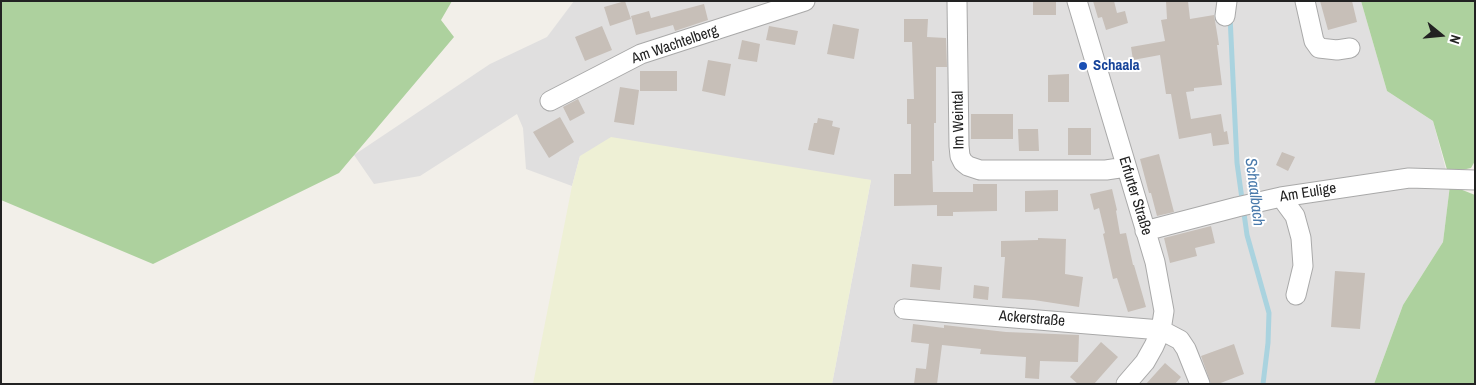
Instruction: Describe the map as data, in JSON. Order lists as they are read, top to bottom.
{
  "streets": {
    "street": [
      "Am Wachtelberg",
      "Im Weintal",
      "Am Eulige",
      "Erfurter Straße",
      "Ackerstraße"
    ]
  },
  "crossings": [
    ["Im Weintal", "Erfurter Straße"],
    ["Am Eulige", "Erfurter Straße"],
    ["Erfurter Straße", "Ackerstraße"]
  ],
  "water": ["Schaalbach"],
  "places": ["Schaala"],
  "north": "right"
}
